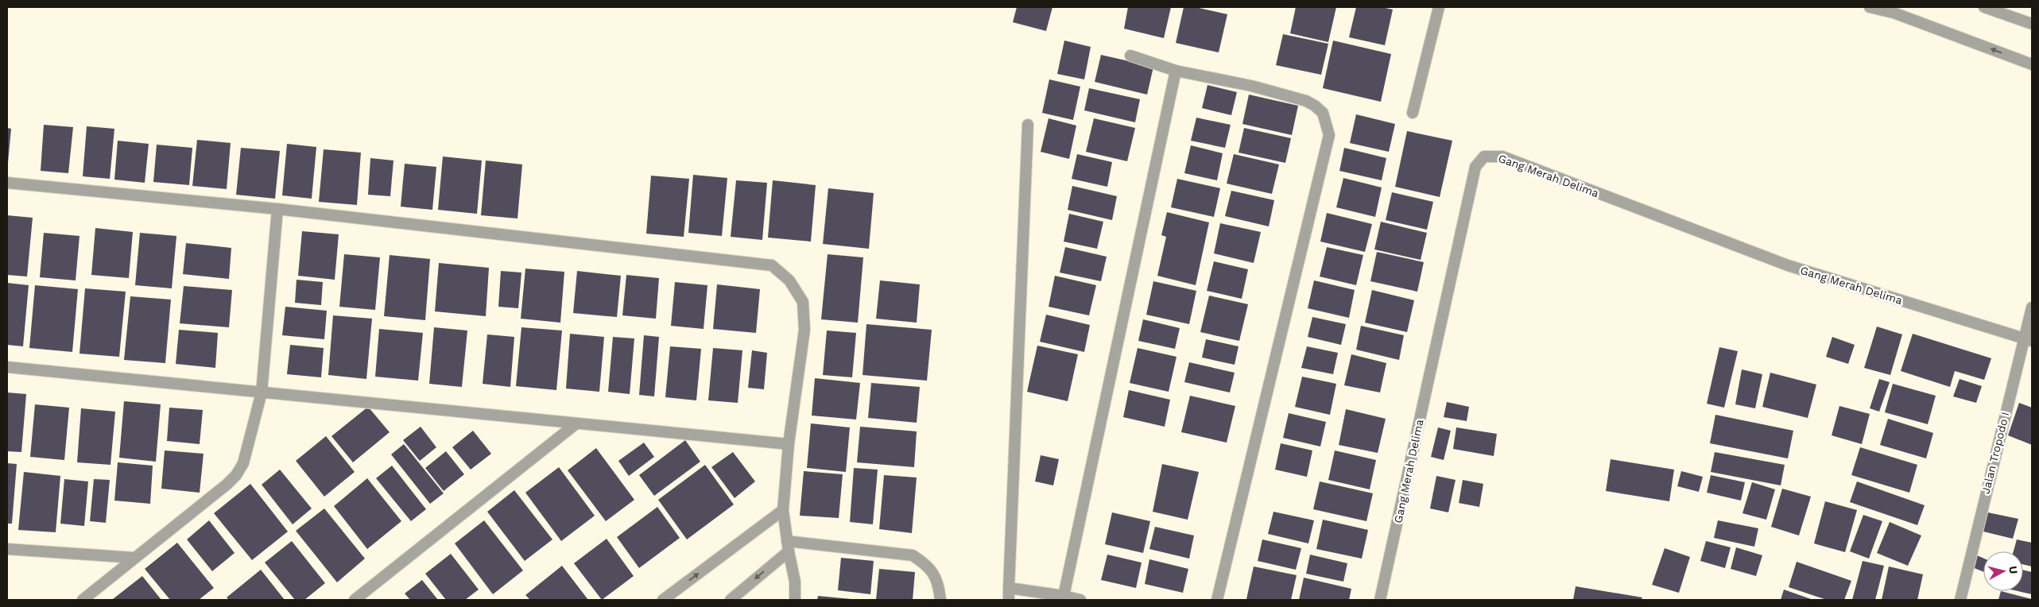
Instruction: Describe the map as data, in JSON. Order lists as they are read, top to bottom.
{
  "streets": {
    "street": ["Gang Merah Delima", "Jalan Tropodo I"]
  },
  "crossings": [
    ["Gang Merah Delima", "Jalan Tropodo I"]
  ],
  "north": "right"
}
